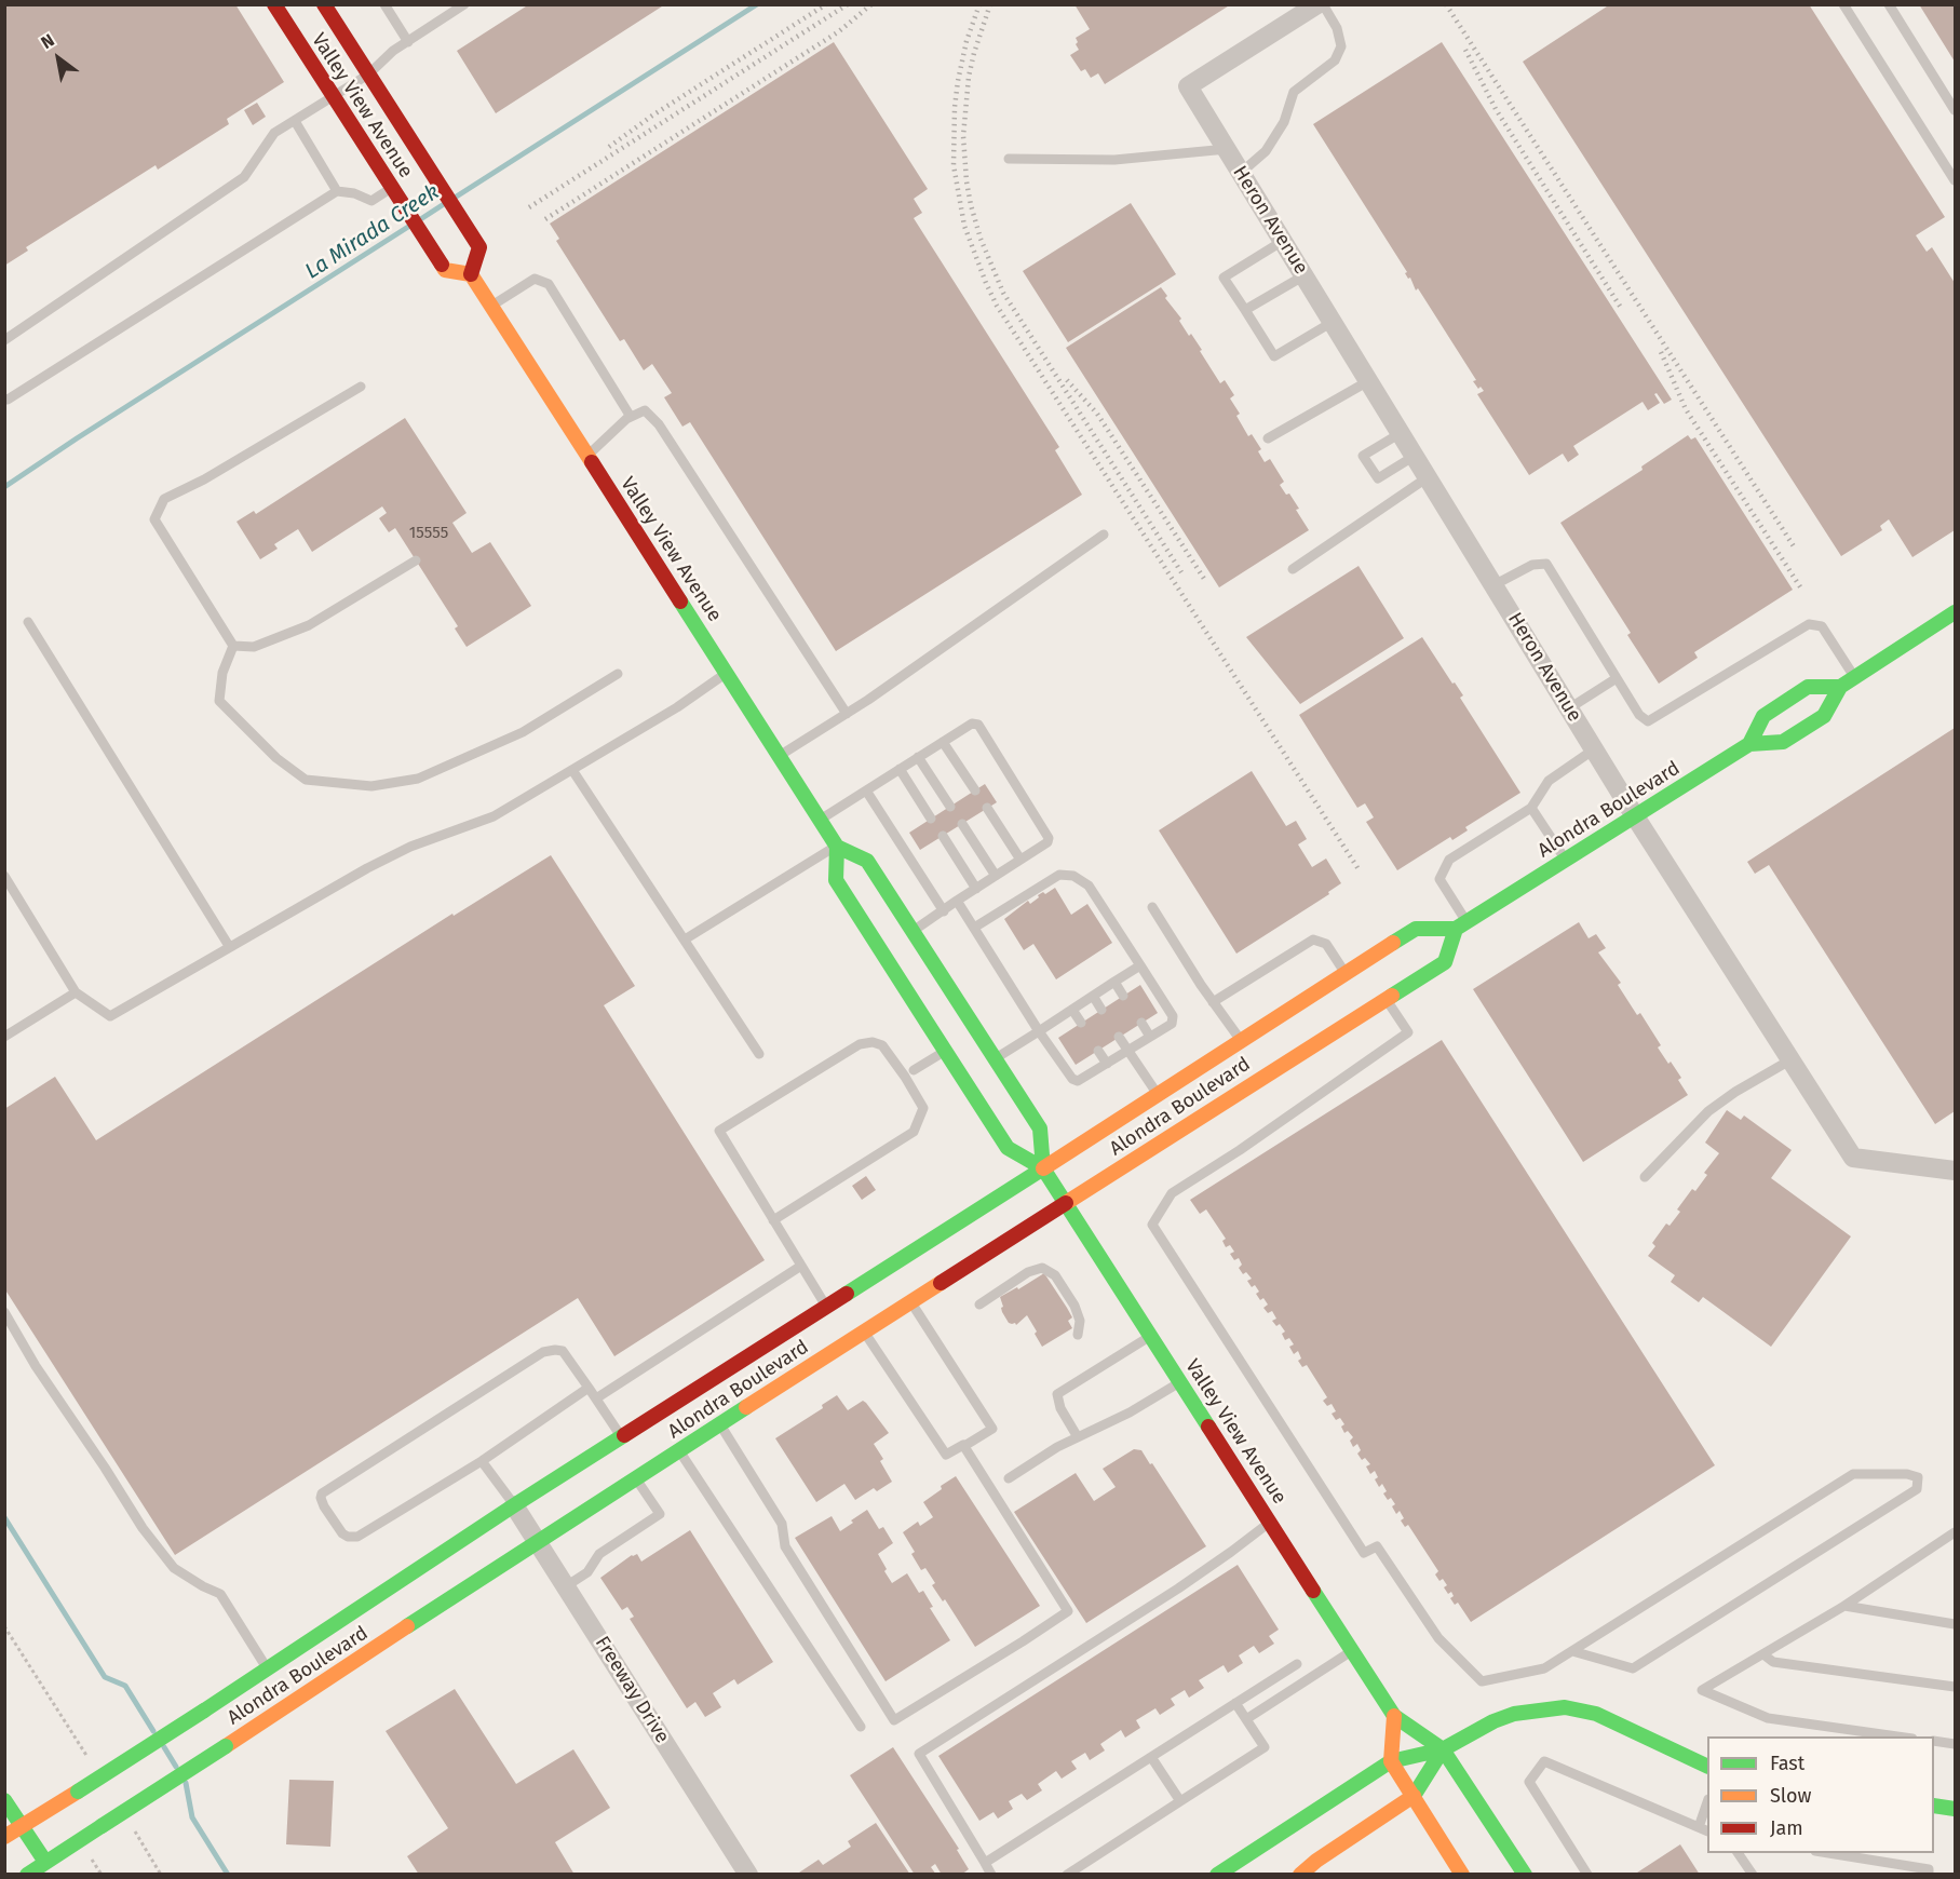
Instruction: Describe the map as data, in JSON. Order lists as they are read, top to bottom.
{
  "streets": {
    "main road": ["Valley View Avenue", "Alondra Boulevard"],
    "street": ["Heron Avenue", "Freeway Drive"]
  },
  "crossings": [
    ["Valley View Avenue", "Alondra Boulevard"],
    ["Heron Avenue", "Alondra Boulevard"],
    ["Alondra Boulevard", "Freeway Drive"]
  ],
  "water": ["La Mirada Creek"],
  "house_numbers": ["15555"],
  "legend": ["Fast", "Slow", "Jam"],
  "north": "top left"
}
